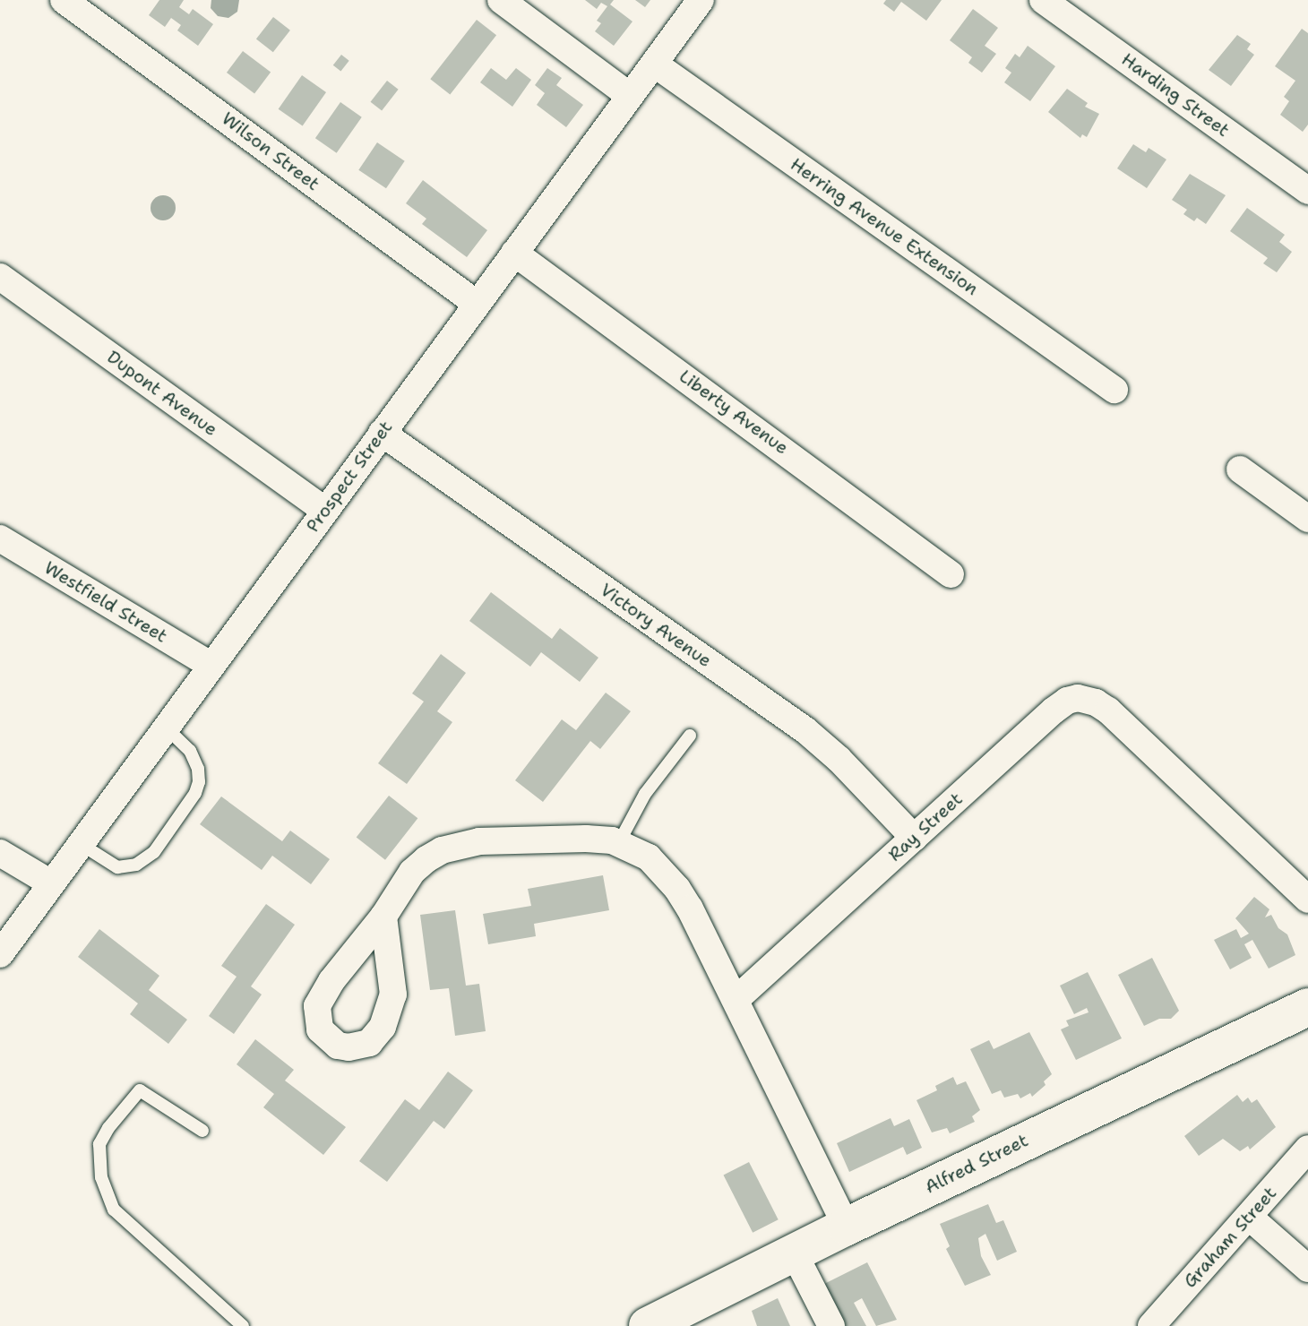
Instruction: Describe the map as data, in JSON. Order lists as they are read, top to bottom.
{
  "streets": {
    "main road": ["Alfred Street"],
    "street": [
      "Harding Street",
      "Wilson Street",
      "Herring Avenue Extension",
      "Dupont Avenue",
      "Liberty Avenue",
      "Prospect Street",
      "Westfield Street",
      "Victory Avenue",
      "Ray Street",
      "Graham Street"
    ]
  },
  "crossings": [
    ["Wilson Street", "Prospect Street"],
    ["Herring Avenue Extension", "Prospect Street"],
    ["Dupont Avenue", "Prospect Street"],
    ["Liberty Avenue", "Prospect Street"],
    ["Prospect Street", "Westfield Street"],
    ["Prospect Street", "Victory Avenue"],
    ["Victory Avenue", "Ray Street"]
  ]
}
